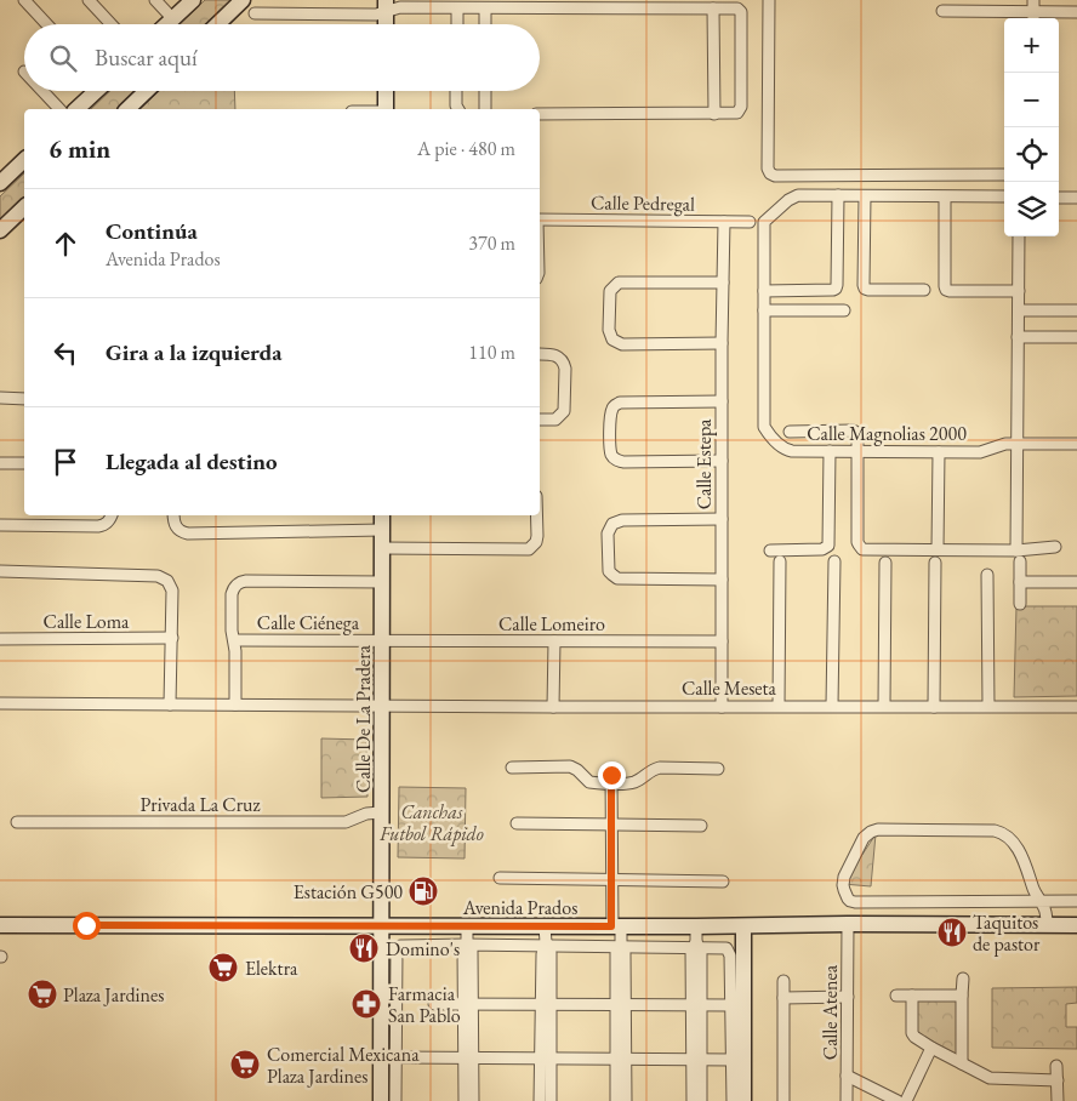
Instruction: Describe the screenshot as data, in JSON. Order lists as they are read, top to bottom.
{
  "streets": {
    "main road": ["Calle De La Pradera", "Avenida Prados"],
    "street": [
      "Calle Pedregal",
      "Calle Magnolias 2000",
      "Calle Estepa",
      "Calle Loma",
      "Calle Ciénega",
      "Calle Lomeiro",
      "Calle Meseta",
      "Privada La Cruz",
      "Calle Atenea"
    ]
  },
  "crossings": [
    ["Calle Pedregal", "Calle Estepa"],
    ["Calle Estepa", "Calle Lomeiro"],
    ["Calle Estepa", "Calle Meseta"],
    ["Calle Ciénega", "Calle Lomeiro"],
    ["Calle Ciénega", "Calle De La Pradera"],
    ["Calle Lomeiro", "Calle De La Pradera"],
    ["Calle Meseta", "Calle De La Pradera"],
    ["Calle De La Pradera", "Privada La Cruz"],
    ["Calle De La Pradera", "Avenida Prados"],
    ["Avenida Prados", "Calle Atenea"]
  ],
  "parks": ["Canchas Futbol Rápido"],
  "places": {
    "fuel station": ["Estación G500"],
    "restaurant": ["Taquitos de pastor", "Domino's"],
    "supermarket": ["Elektra", "Plaza Jardines", "Comercial Mexicana Plaza Jardines"],
    "pharmacy": ["Farmacia San Pablo"]
  },
  "page": {
    "map_buttons": ["+", "−"],
    "search": "Buscar aquí",
    "heading": ["6 min", "A pie · 480 m"],
    "list": [
      ["Continúa", "Avenida Prados", "370 m"],
      ["Gira a la izquierda", "110 m"],
      "Llegada al destino"
    ]
  }
}
